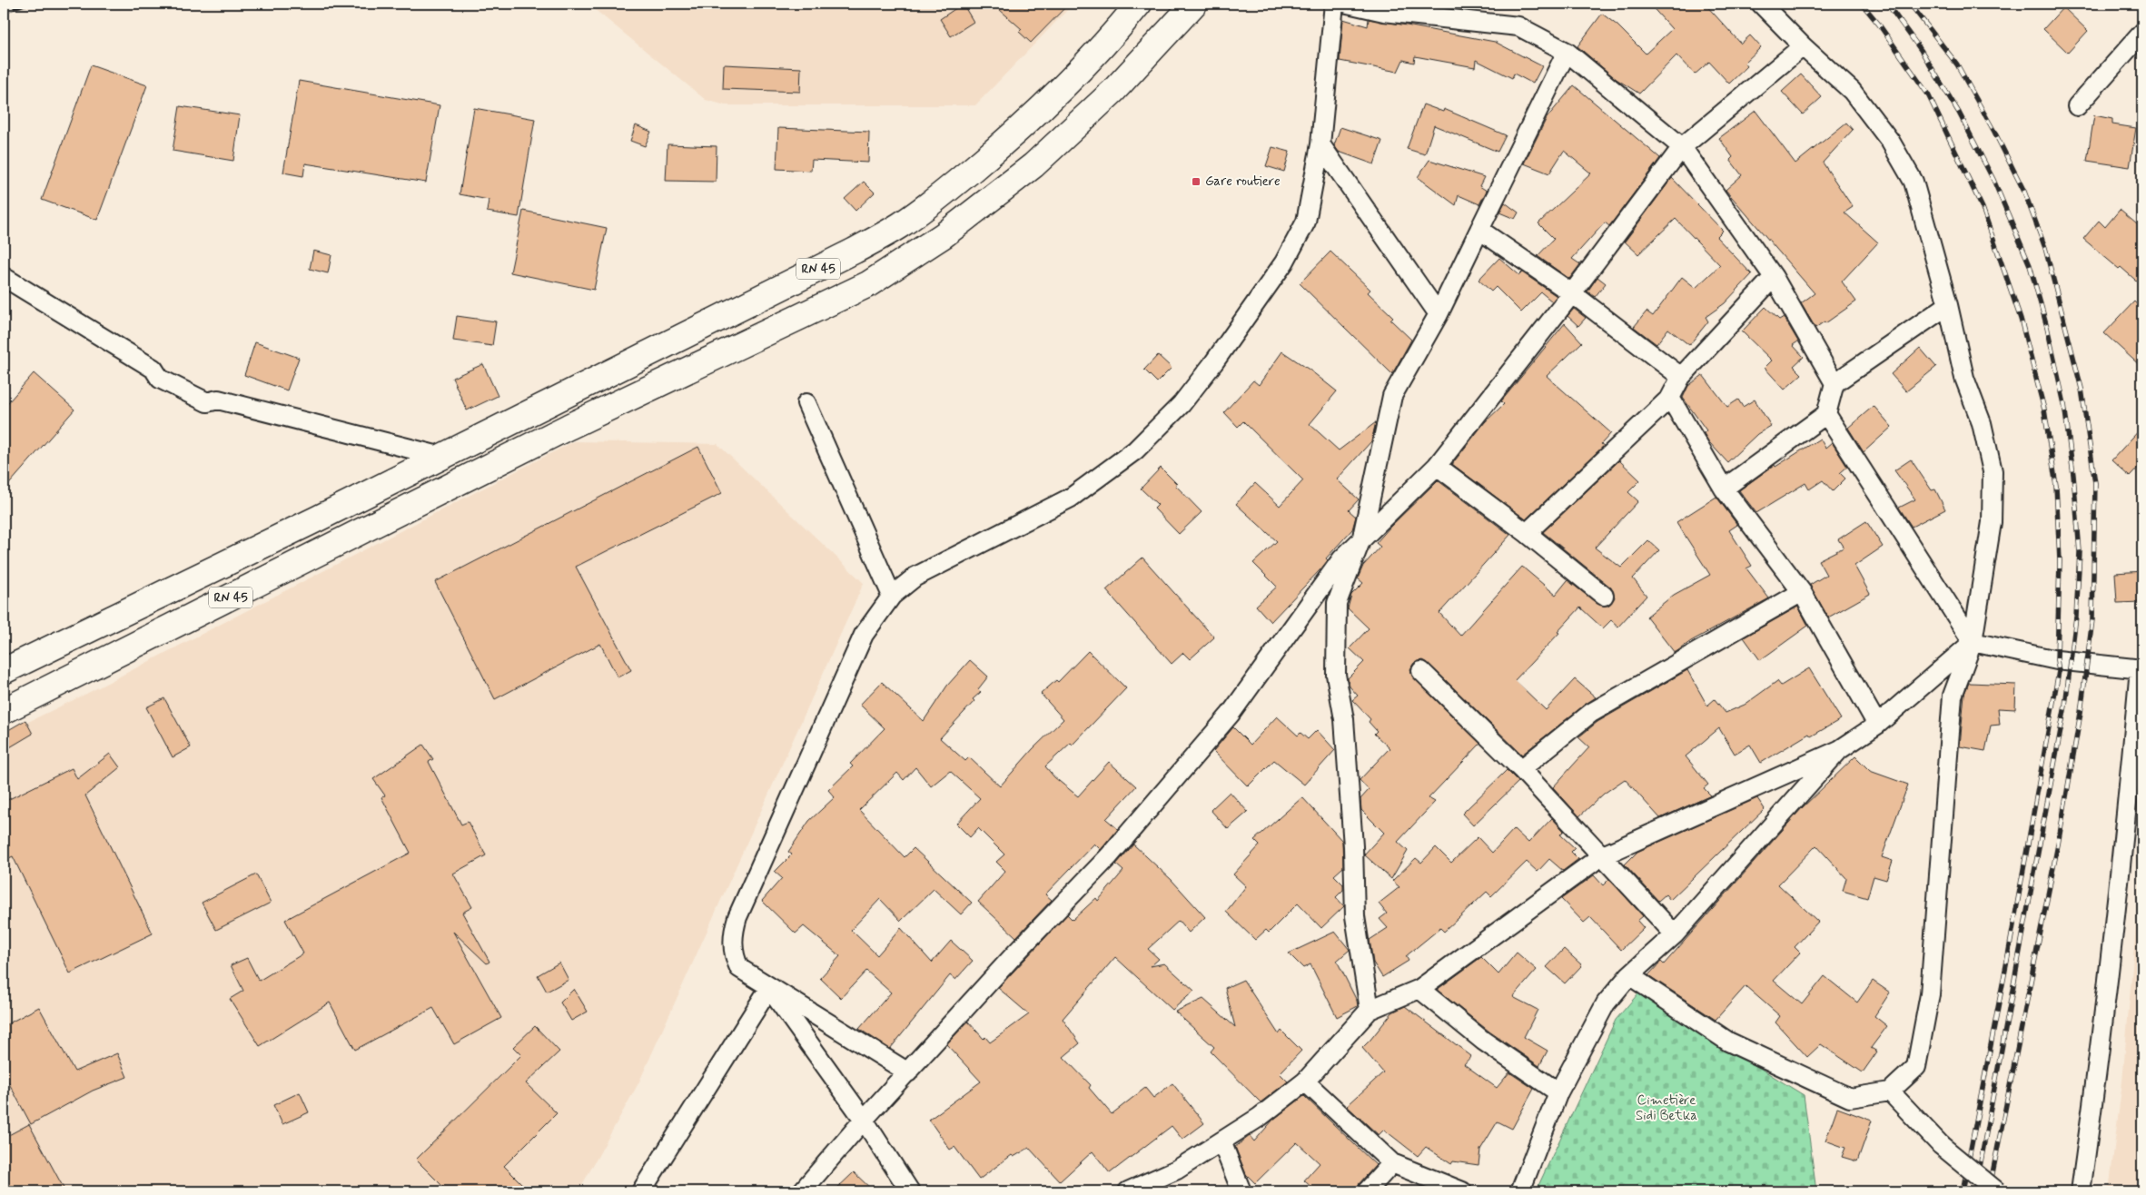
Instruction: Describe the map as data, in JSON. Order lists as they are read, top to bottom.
{
  "streets": {
    "main road": ["RN 45"]
  },
  "parks": ["Cimetière Sidi Betka"],
  "places": {
    "transit": ["Gare routiere"]
  }
}
